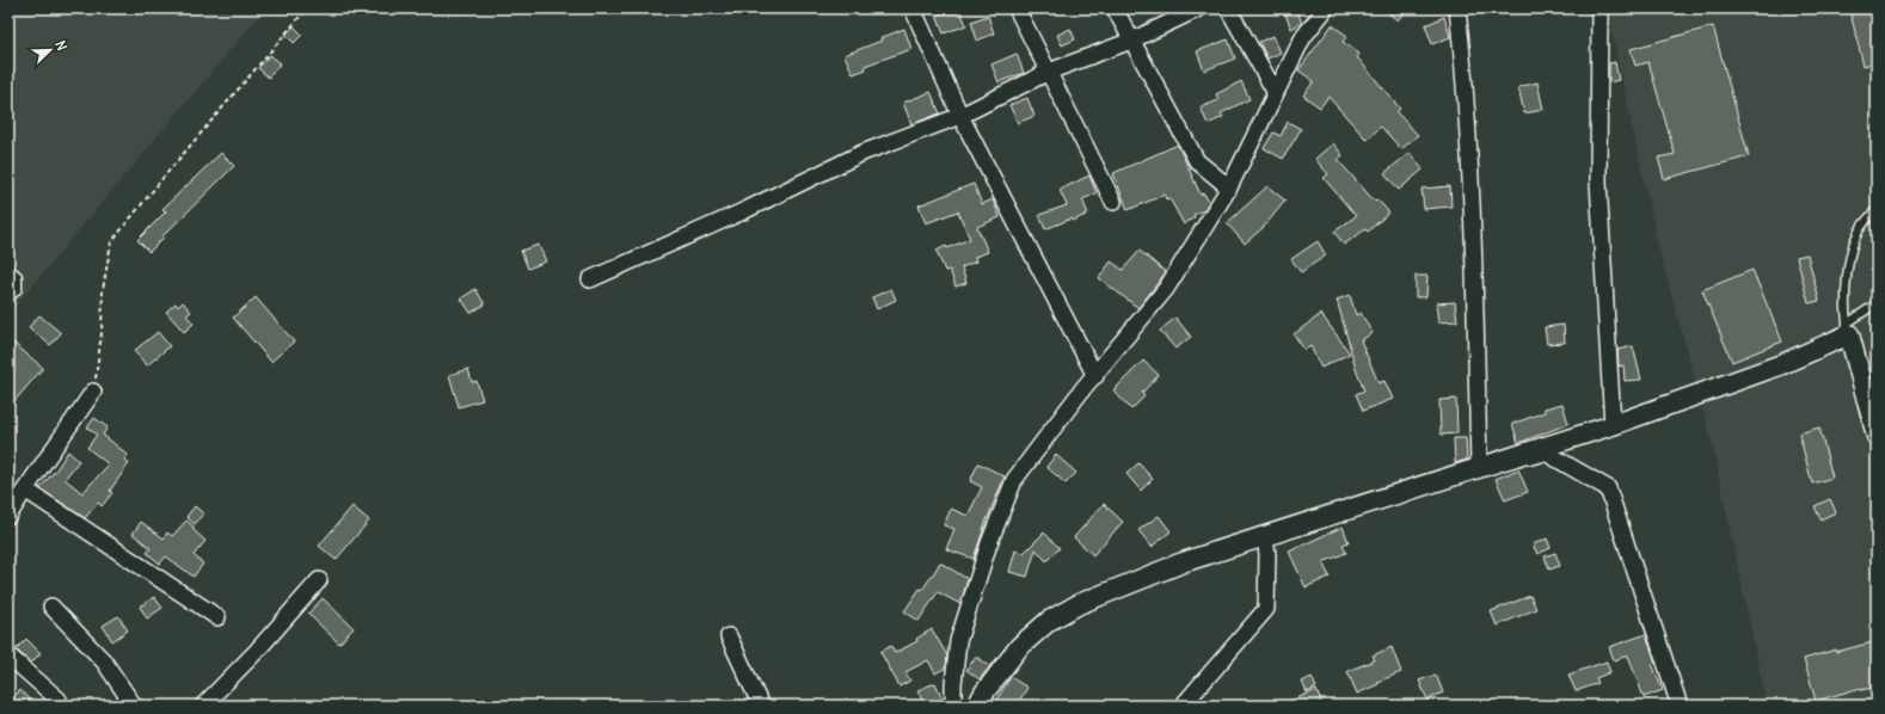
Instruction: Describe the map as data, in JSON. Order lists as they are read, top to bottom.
{
  "north": "top right"
}
